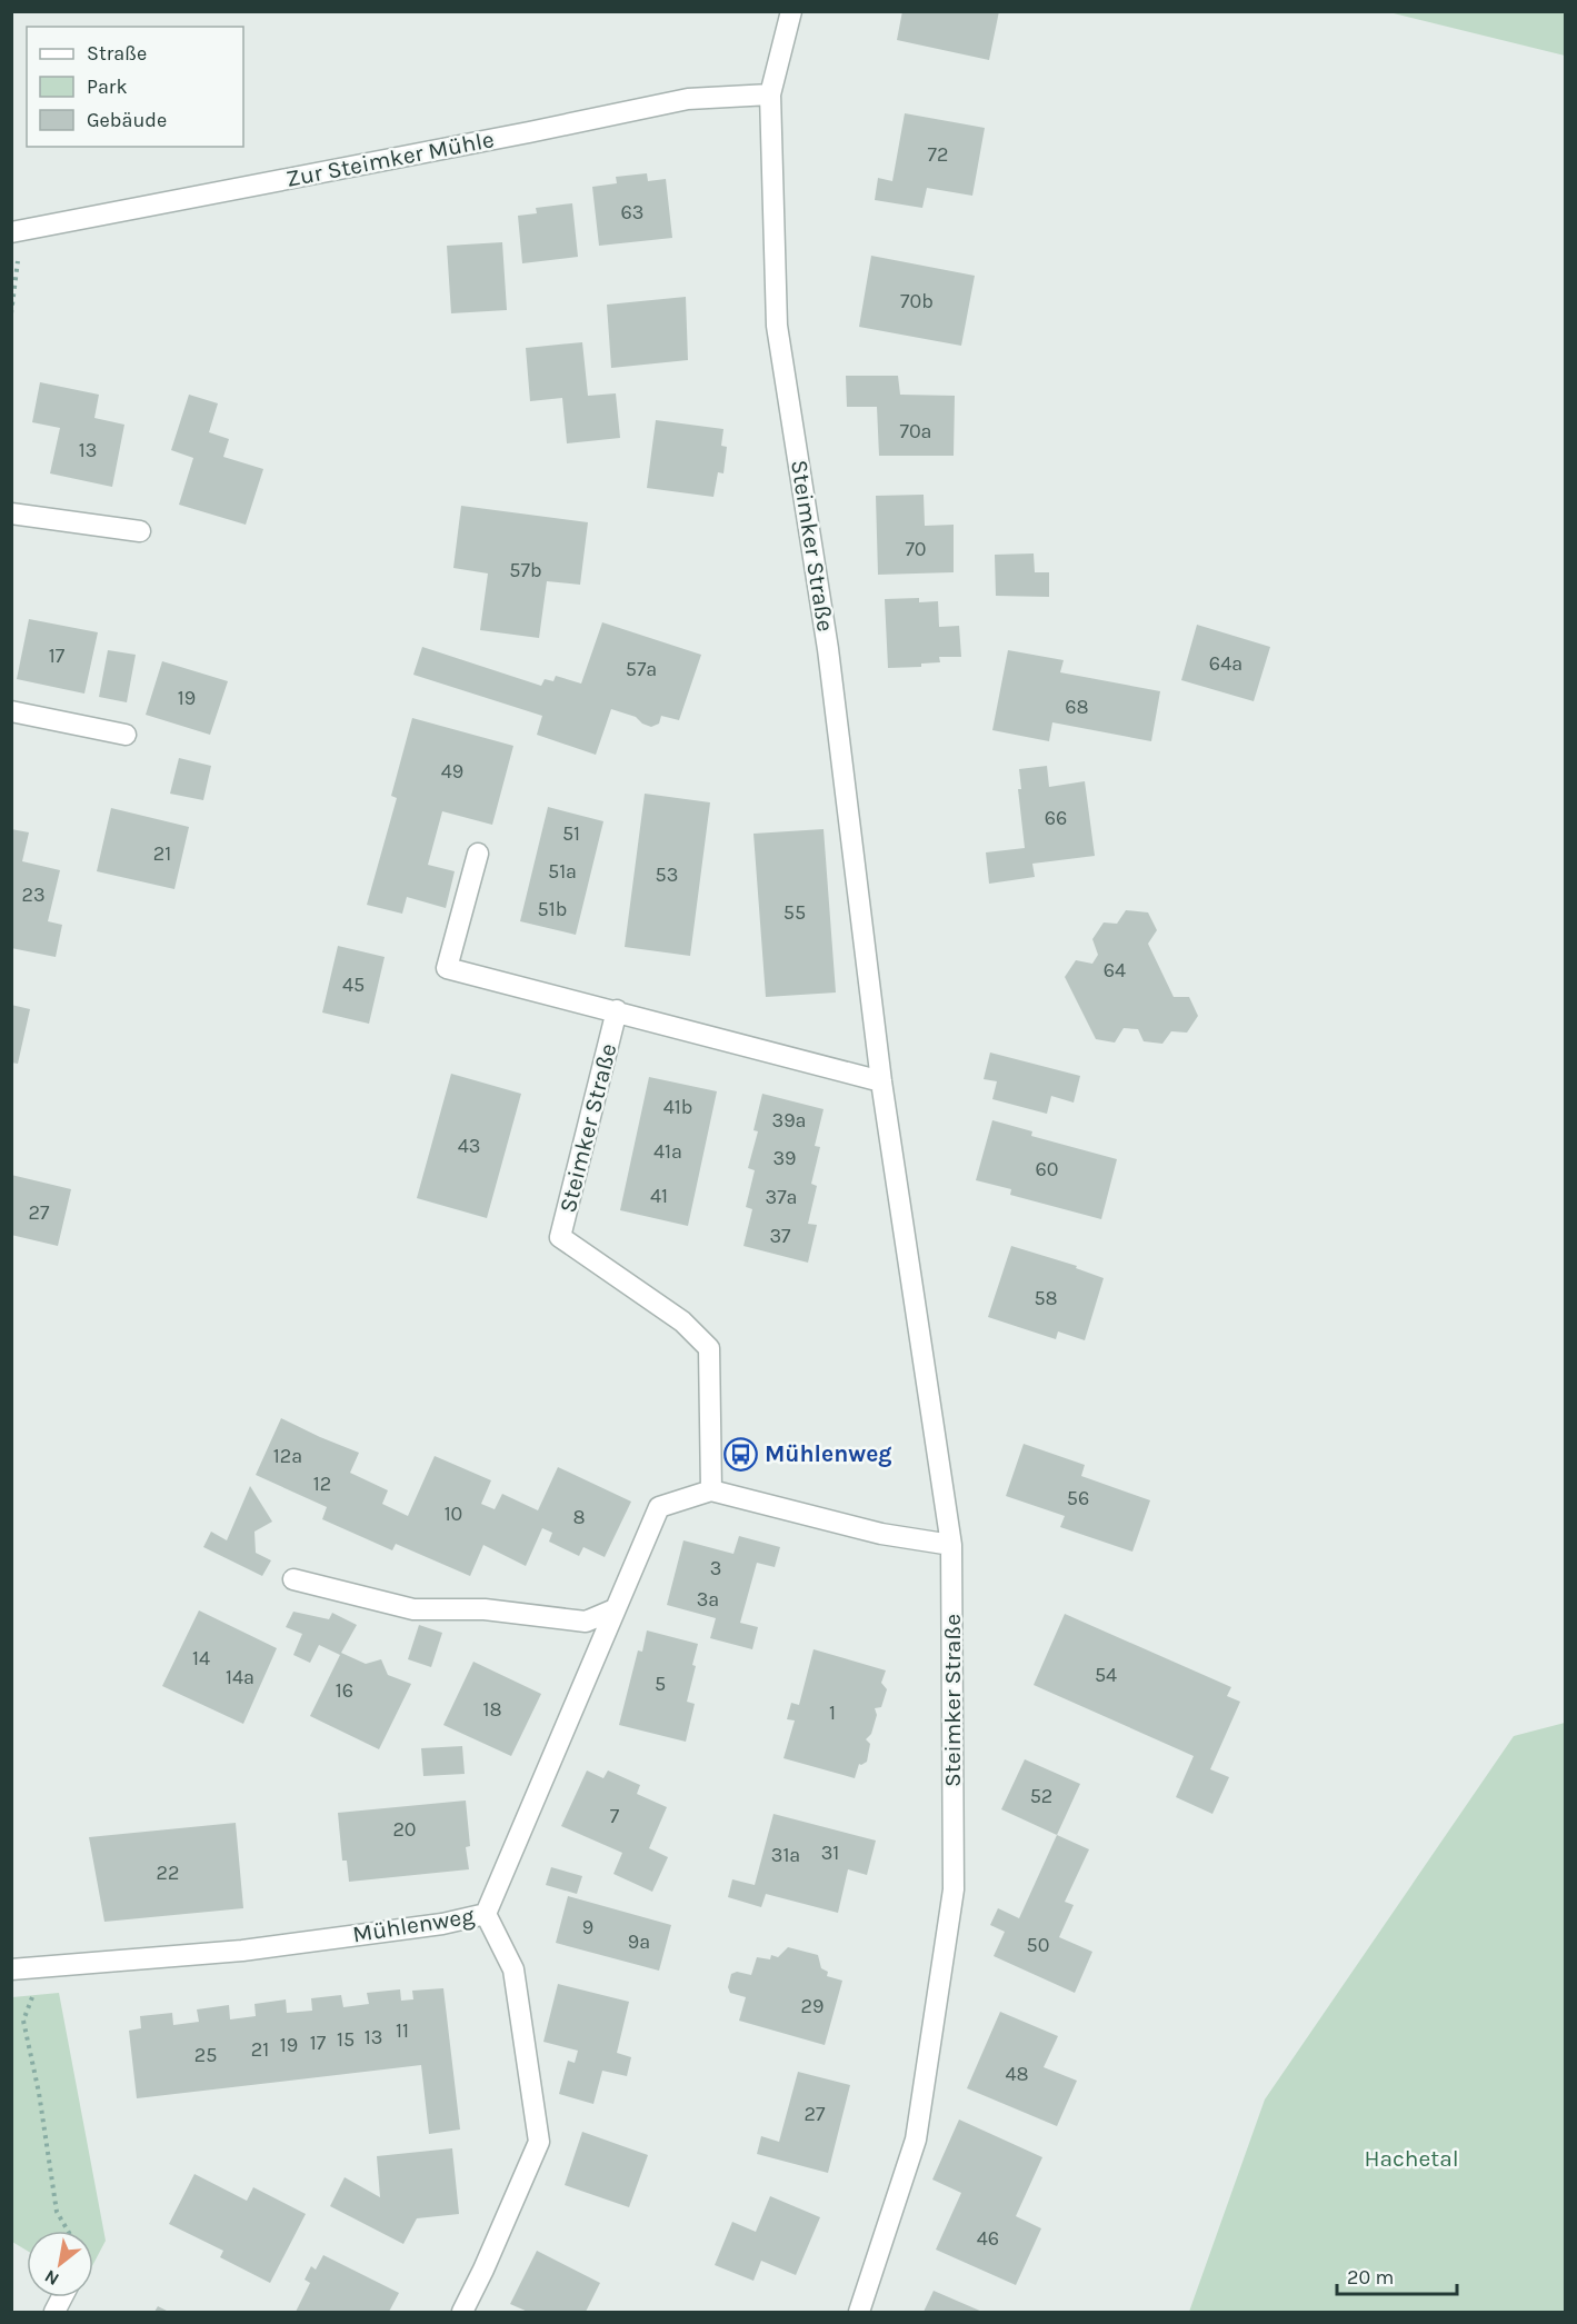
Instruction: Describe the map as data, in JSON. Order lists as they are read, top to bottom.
{
  "streets": {
    "street": ["Zur Steimker Mühle", "Steimker Straße", "Mühlenweg"]
  },
  "crossings": [
    ["Zur Steimker Mühle", "Steimker Straße"],
    ["Steimker Straße", "Mühlenweg"]
  ],
  "parks": ["Hachetal"],
  "places": {
    "bus stop": ["Mühlenweg"]
  },
  "house_numbers": [
    "72",
    "63",
    "70b",
    "70a",
    "13",
    "70",
    "57b",
    "17",
    "64a",
    "57a",
    "19",
    "68",
    "49",
    "66",
    "51",
    "21",
    "51a",
    "53",
    "23",
    "51b",
    "55",
    "64",
    "45",
    "41b",
    "39a",
    "43",
    "41a",
    "39",
    "60",
    "41",
    "37a",
    "27",
    "37",
    "58",
    "12a",
    "12",
    "56",
    "10",
    "8",
    "3",
    "3a",
    "14",
    "54",
    "14a",
    "5",
    "16",
    "18",
    "1",
    "52",
    "7",
    "20",
    "31",
    "31a",
    "22",
    "9",
    "9a",
    "50",
    "29",
    "11",
    "13",
    "15",
    "17",
    "19",
    "21",
    "25",
    "48",
    "27",
    "46"
  ],
  "legend": ["Straße", "Park", "Gebäude"],
  "scale_bar": "20 m",
  "north": "bottom left"
}
